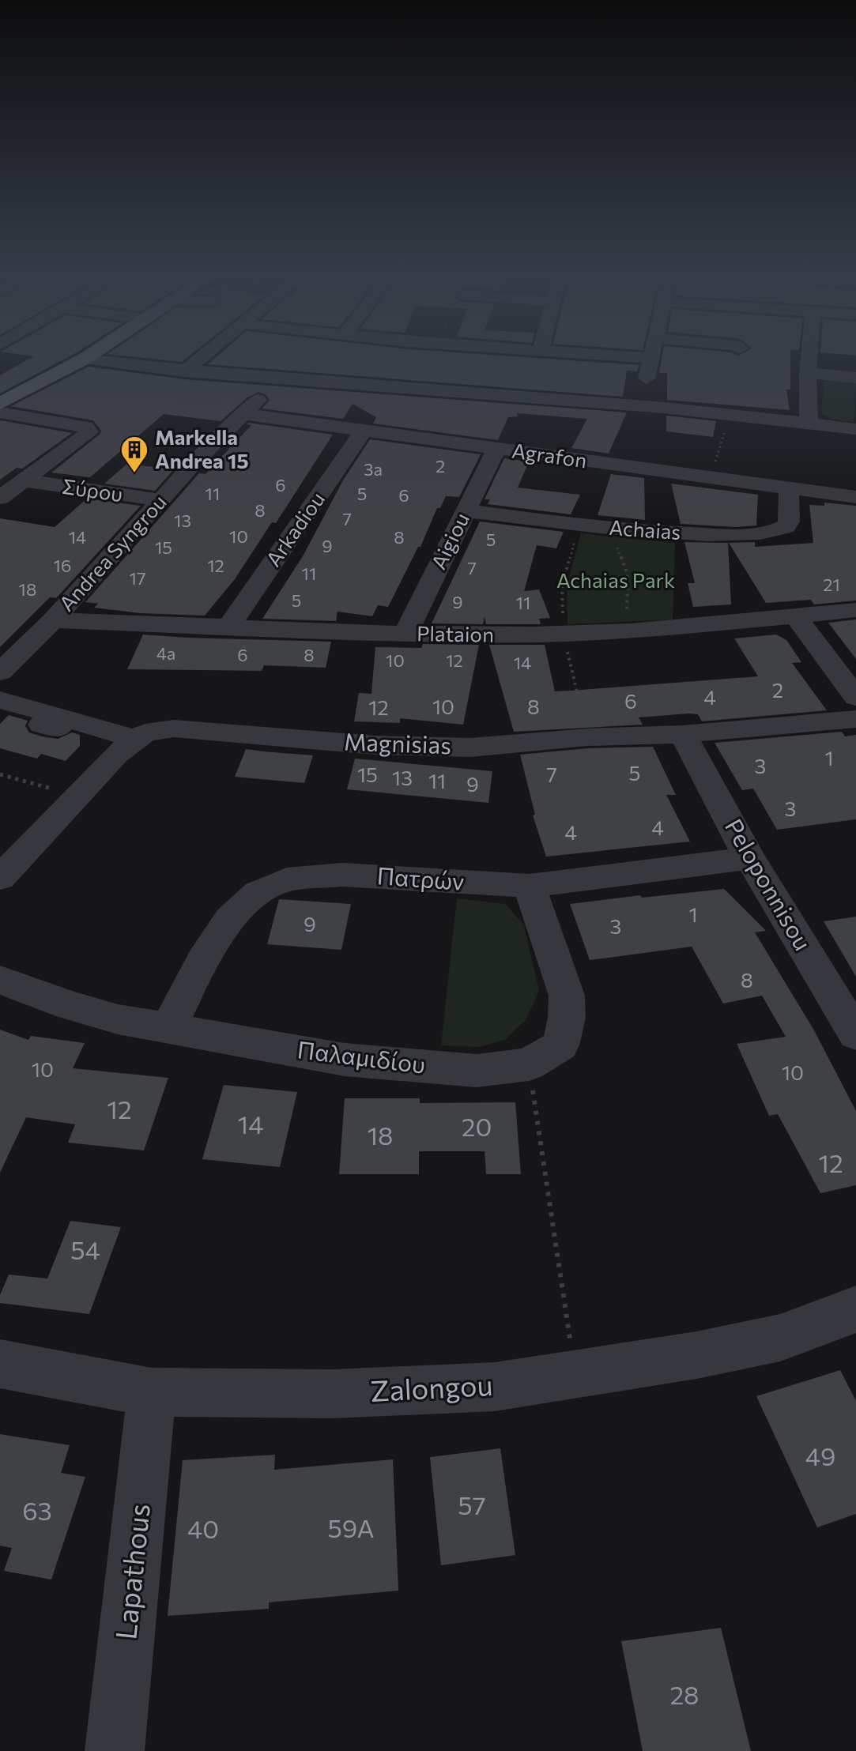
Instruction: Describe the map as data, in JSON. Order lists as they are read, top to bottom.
{
  "streets": {
    "street": [
      "Agrafon",
      "Σύρου",
      "Arkadiou",
      "Achaias",
      "Aigiou",
      "Andrea Syngrou",
      "Plataion",
      "Magnisias",
      "Πατρών",
      "Peloponnisou",
      "Παλαμιδίου",
      "Zalongou",
      "Lapathous"
    ]
  },
  "crossings": [
    ["Agrafon", "Arkadiou"],
    ["Agrafon", "Aigiou"],
    ["Agrafon", "Andrea Syngrou"],
    ["Σύρου", "Andrea Syngrou"],
    ["Arkadiou", "Plataion"],
    ["Achaias", "Aigiou"],
    ["Aigiou", "Plataion"],
    ["Andrea Syngrou", "Plataion"],
    ["Magnisias", "Peloponnisou"],
    ["Πατρών", "Peloponnisou"],
    ["Πατρών", "Παλαμιδίου"],
    ["Zalongou", "Lapathous"]
  ],
  "parks": ["Achaias Park"],
  "places": {
    "building": ["Markella Andrea 15"]
  },
  "house_numbers": [
    "2",
    "3a",
    "6",
    "11",
    "5",
    "6",
    "8",
    "7",
    "13",
    "10",
    "14",
    "8",
    "5",
    "9",
    "15",
    "16",
    "12",
    "7",
    "11",
    "17",
    "21",
    "18",
    "5",
    "9",
    "11",
    "4a",
    "6",
    "8",
    "10",
    "12",
    "14",
    "2",
    "4",
    "6",
    "10",
    "8",
    "12",
    "1",
    "3",
    "5",
    "15",
    "7",
    "13",
    "11",
    "9",
    "3",
    "4",
    "4",
    "1",
    "9",
    "3",
    "8",
    "10",
    "10",
    "12",
    "14",
    "20",
    "18",
    "12",
    "54",
    "49",
    "57",
    "63",
    "59A",
    "40",
    "28"
  ]
}
